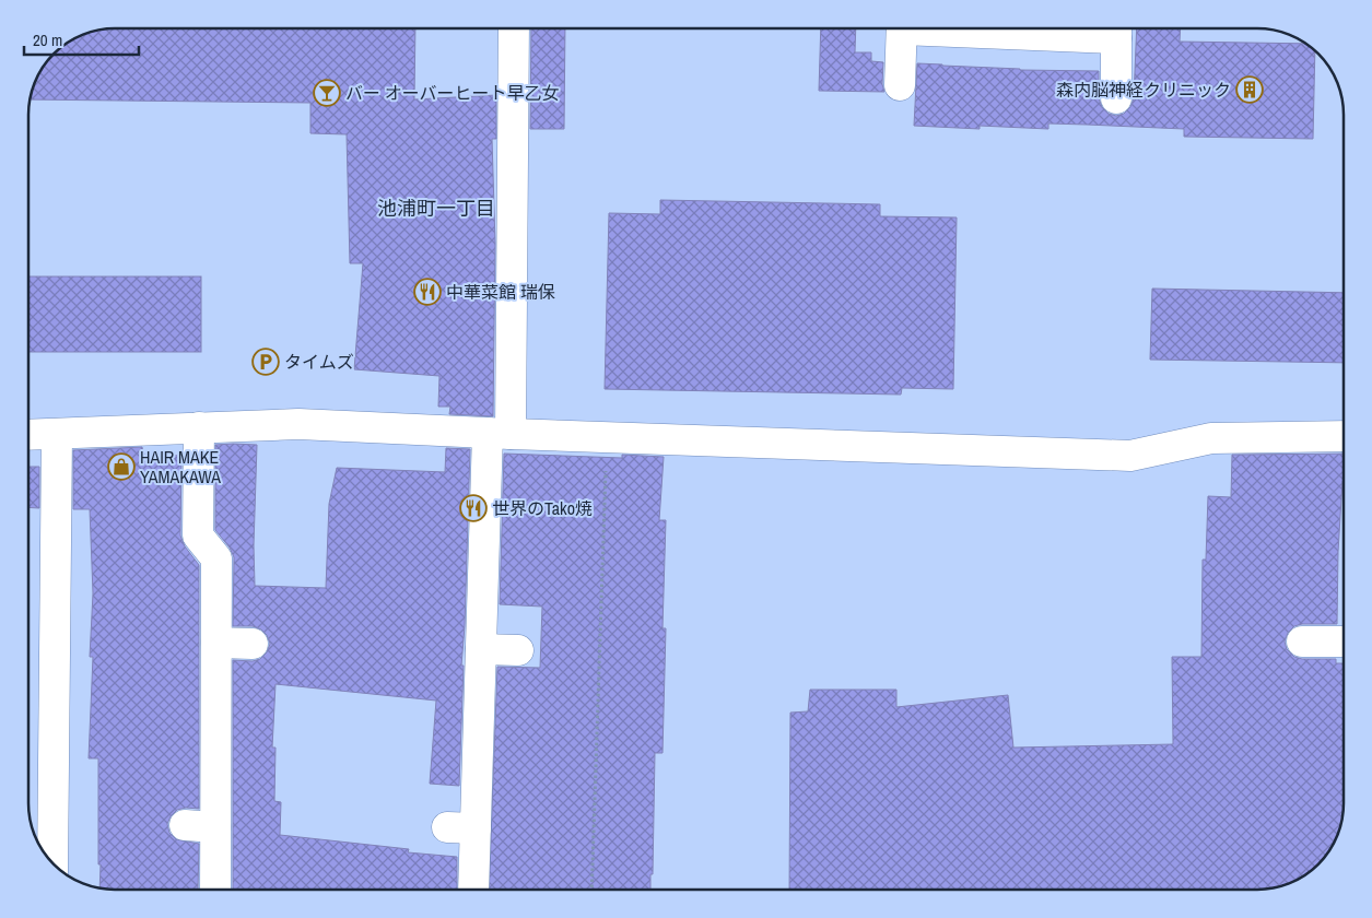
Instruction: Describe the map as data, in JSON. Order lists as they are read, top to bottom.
{
  "districts": ["池浦町一丁目"],
  "places": {
    "building": ["森内脳神経クリニック"],
    "bar": ["バー オーバーヒート早乙女"],
    "restaurant": ["中華菜館 瑞保", "世界のTako焼"],
    "parking": ["タイムズ"],
    "shop": ["HAIR MAKE YAMAKAWA"]
  },
  "scale_bar": "20 m"
}
